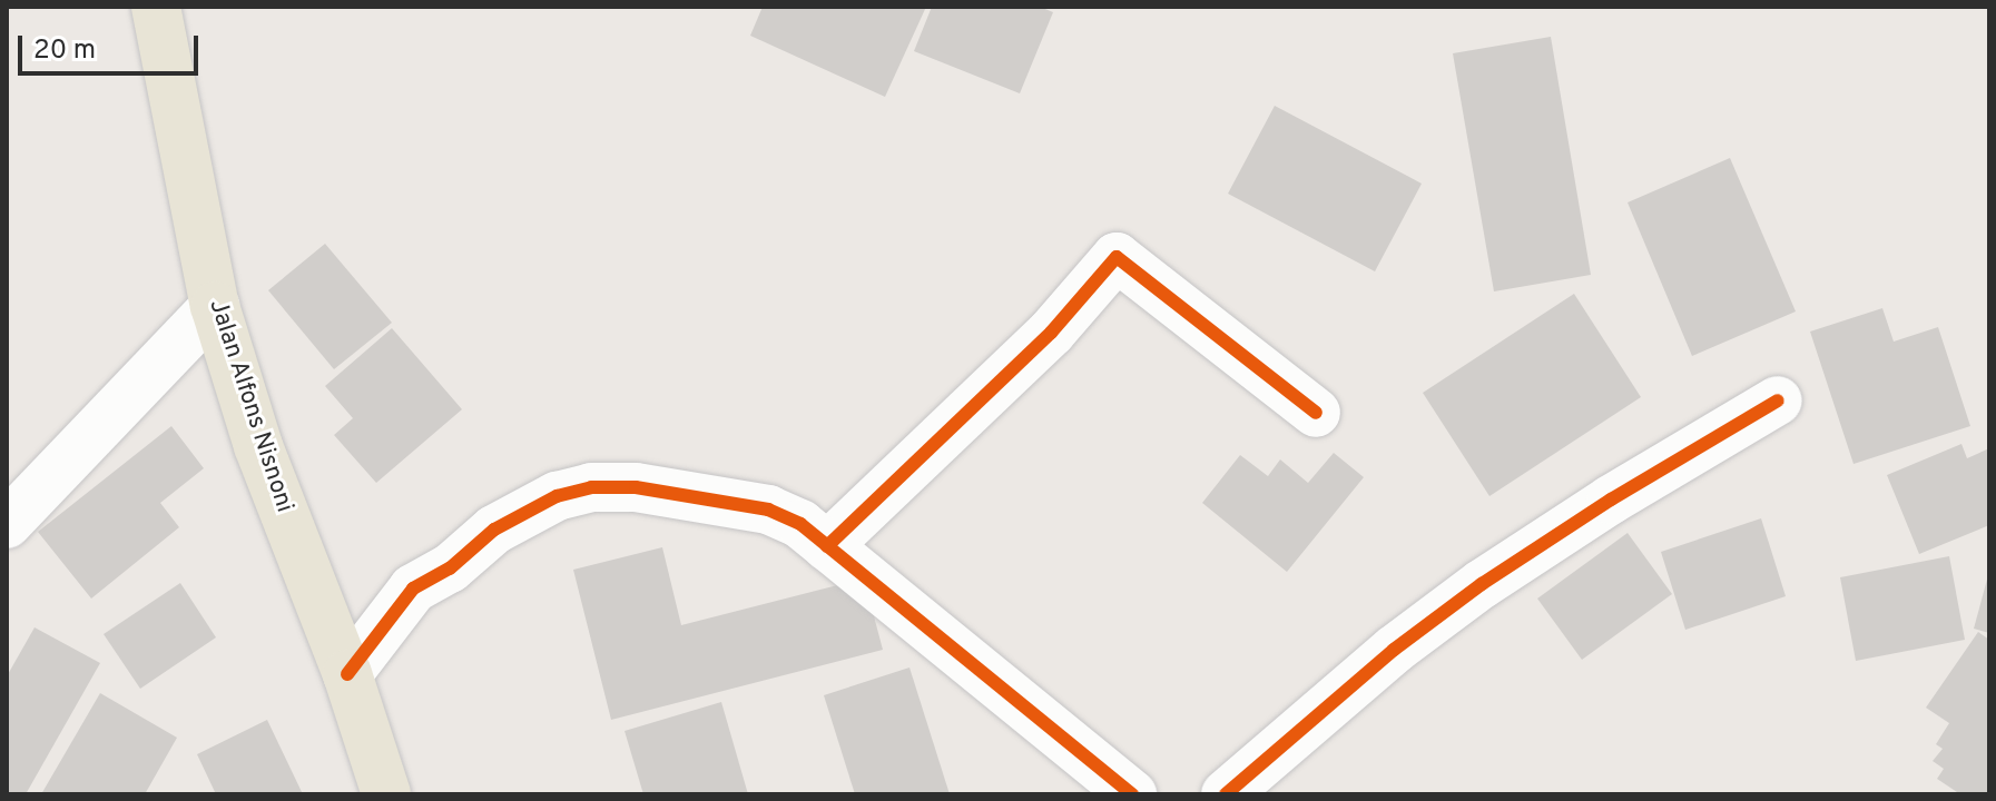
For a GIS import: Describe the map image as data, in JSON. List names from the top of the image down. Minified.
{"streets":{"main road":["Jalan Alfons Nisnoni"]},"scale_bar":"20 m"}
